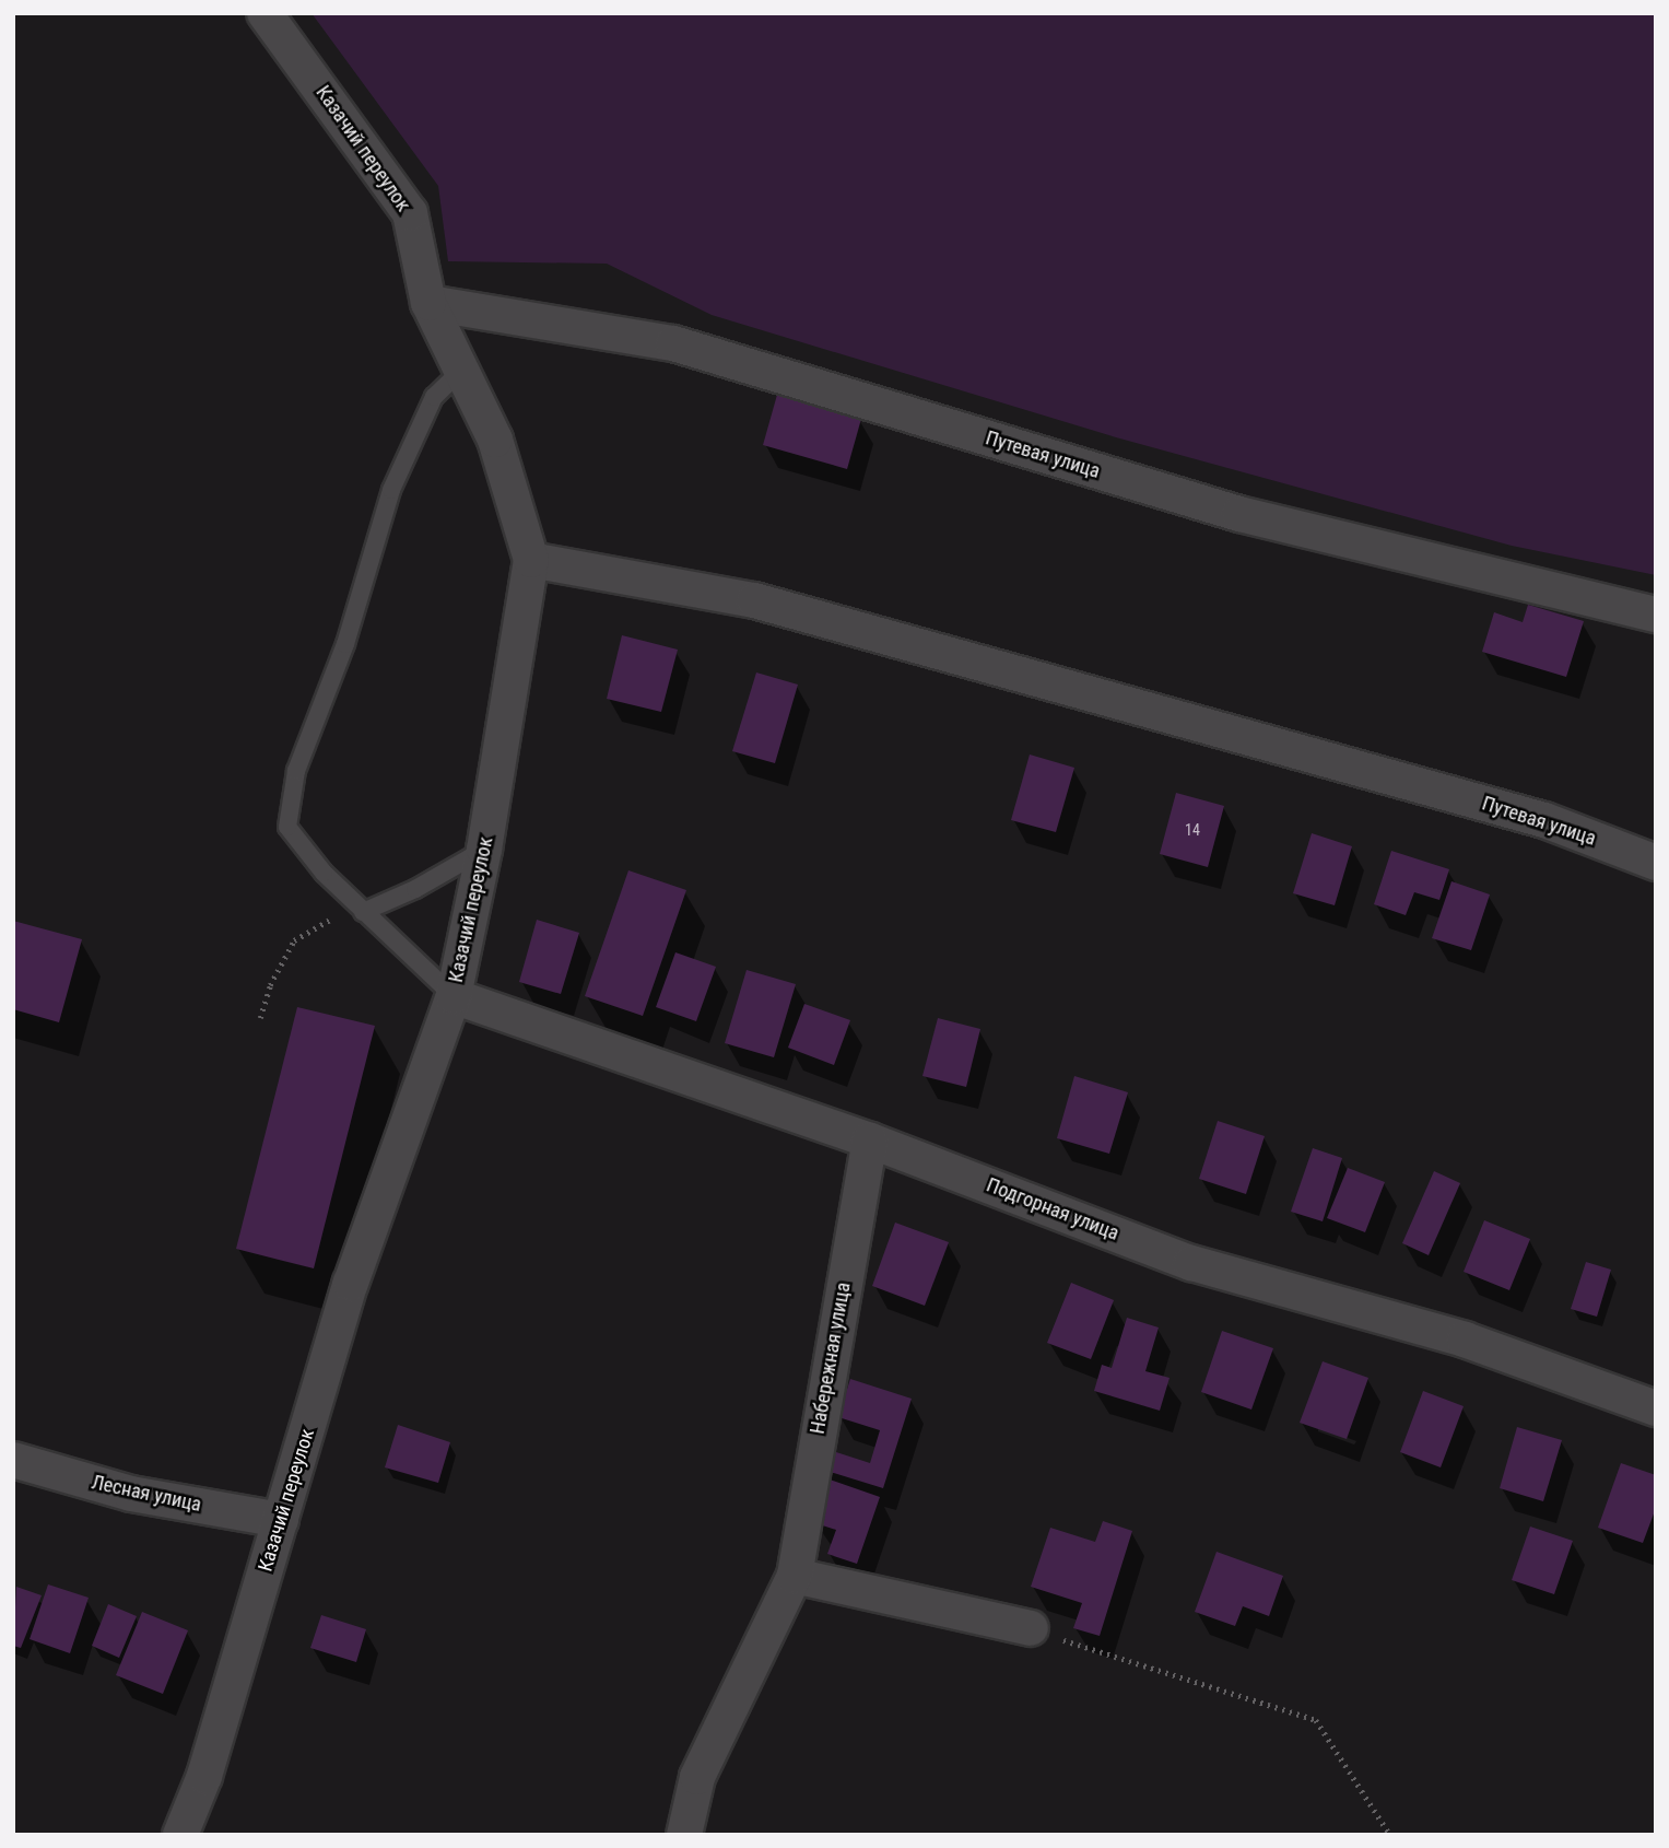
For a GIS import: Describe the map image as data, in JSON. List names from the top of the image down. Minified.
{"streets":{"street":["Казачий переулок","Путевая улица","Подгорная улица","Набережная улица","Лесная улица"]},"crossings":[["Казачий переулок","Путевая улица"],["Казачий переулок","Подгорная улица"],["Казачий переулок","Лесная улица"],["Подгорная улица","Набережная улица"]],"house_numbers":["14"]}
